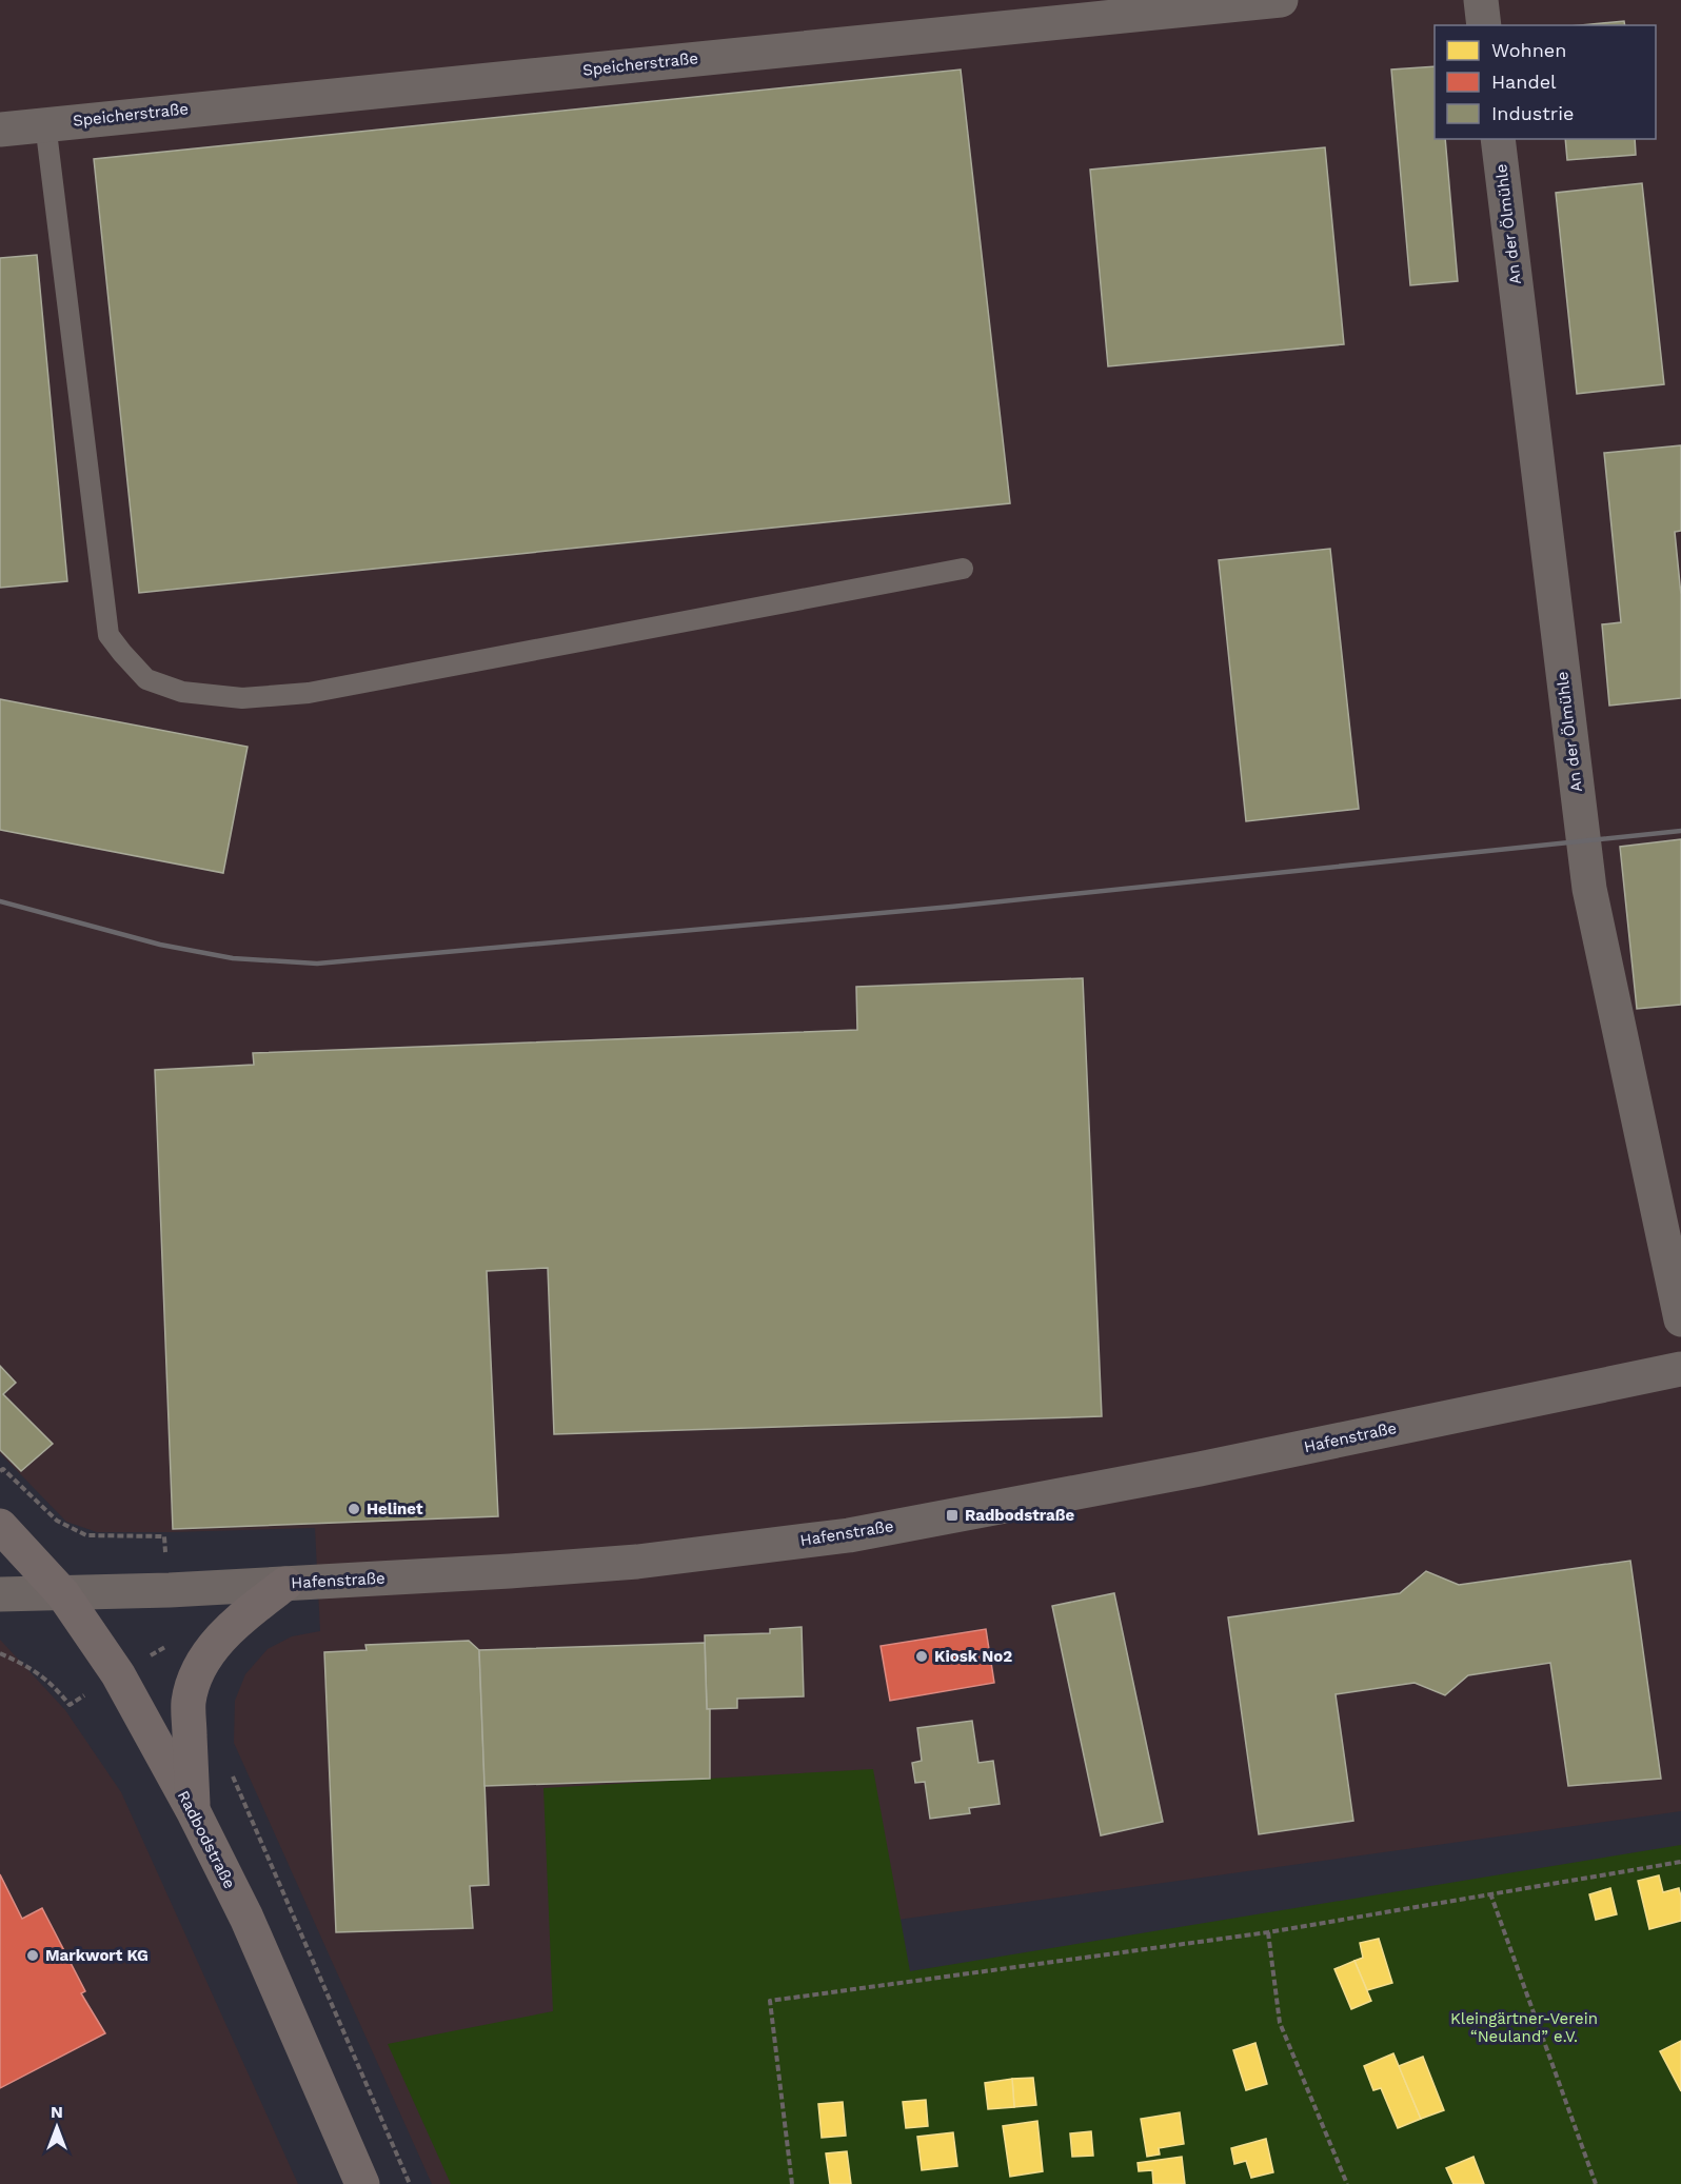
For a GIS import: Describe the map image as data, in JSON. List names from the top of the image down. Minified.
{"streets":{"main road":["Radbodstraße"],"street":["Speicherstraße","An der Ölmühle","Hafenstraße"]},"crossings":[["Hafenstraße","Radbodstraße"]],"parks":["Kleingärtner-Verein “Neuland” e.V."],"places":{"other":["Helinet","Kiosk No2","Markwort KG"],"transit":["Radbodstraße"]},"legend":["Wohnen","Handel","Industrie"],"north":"top"}
